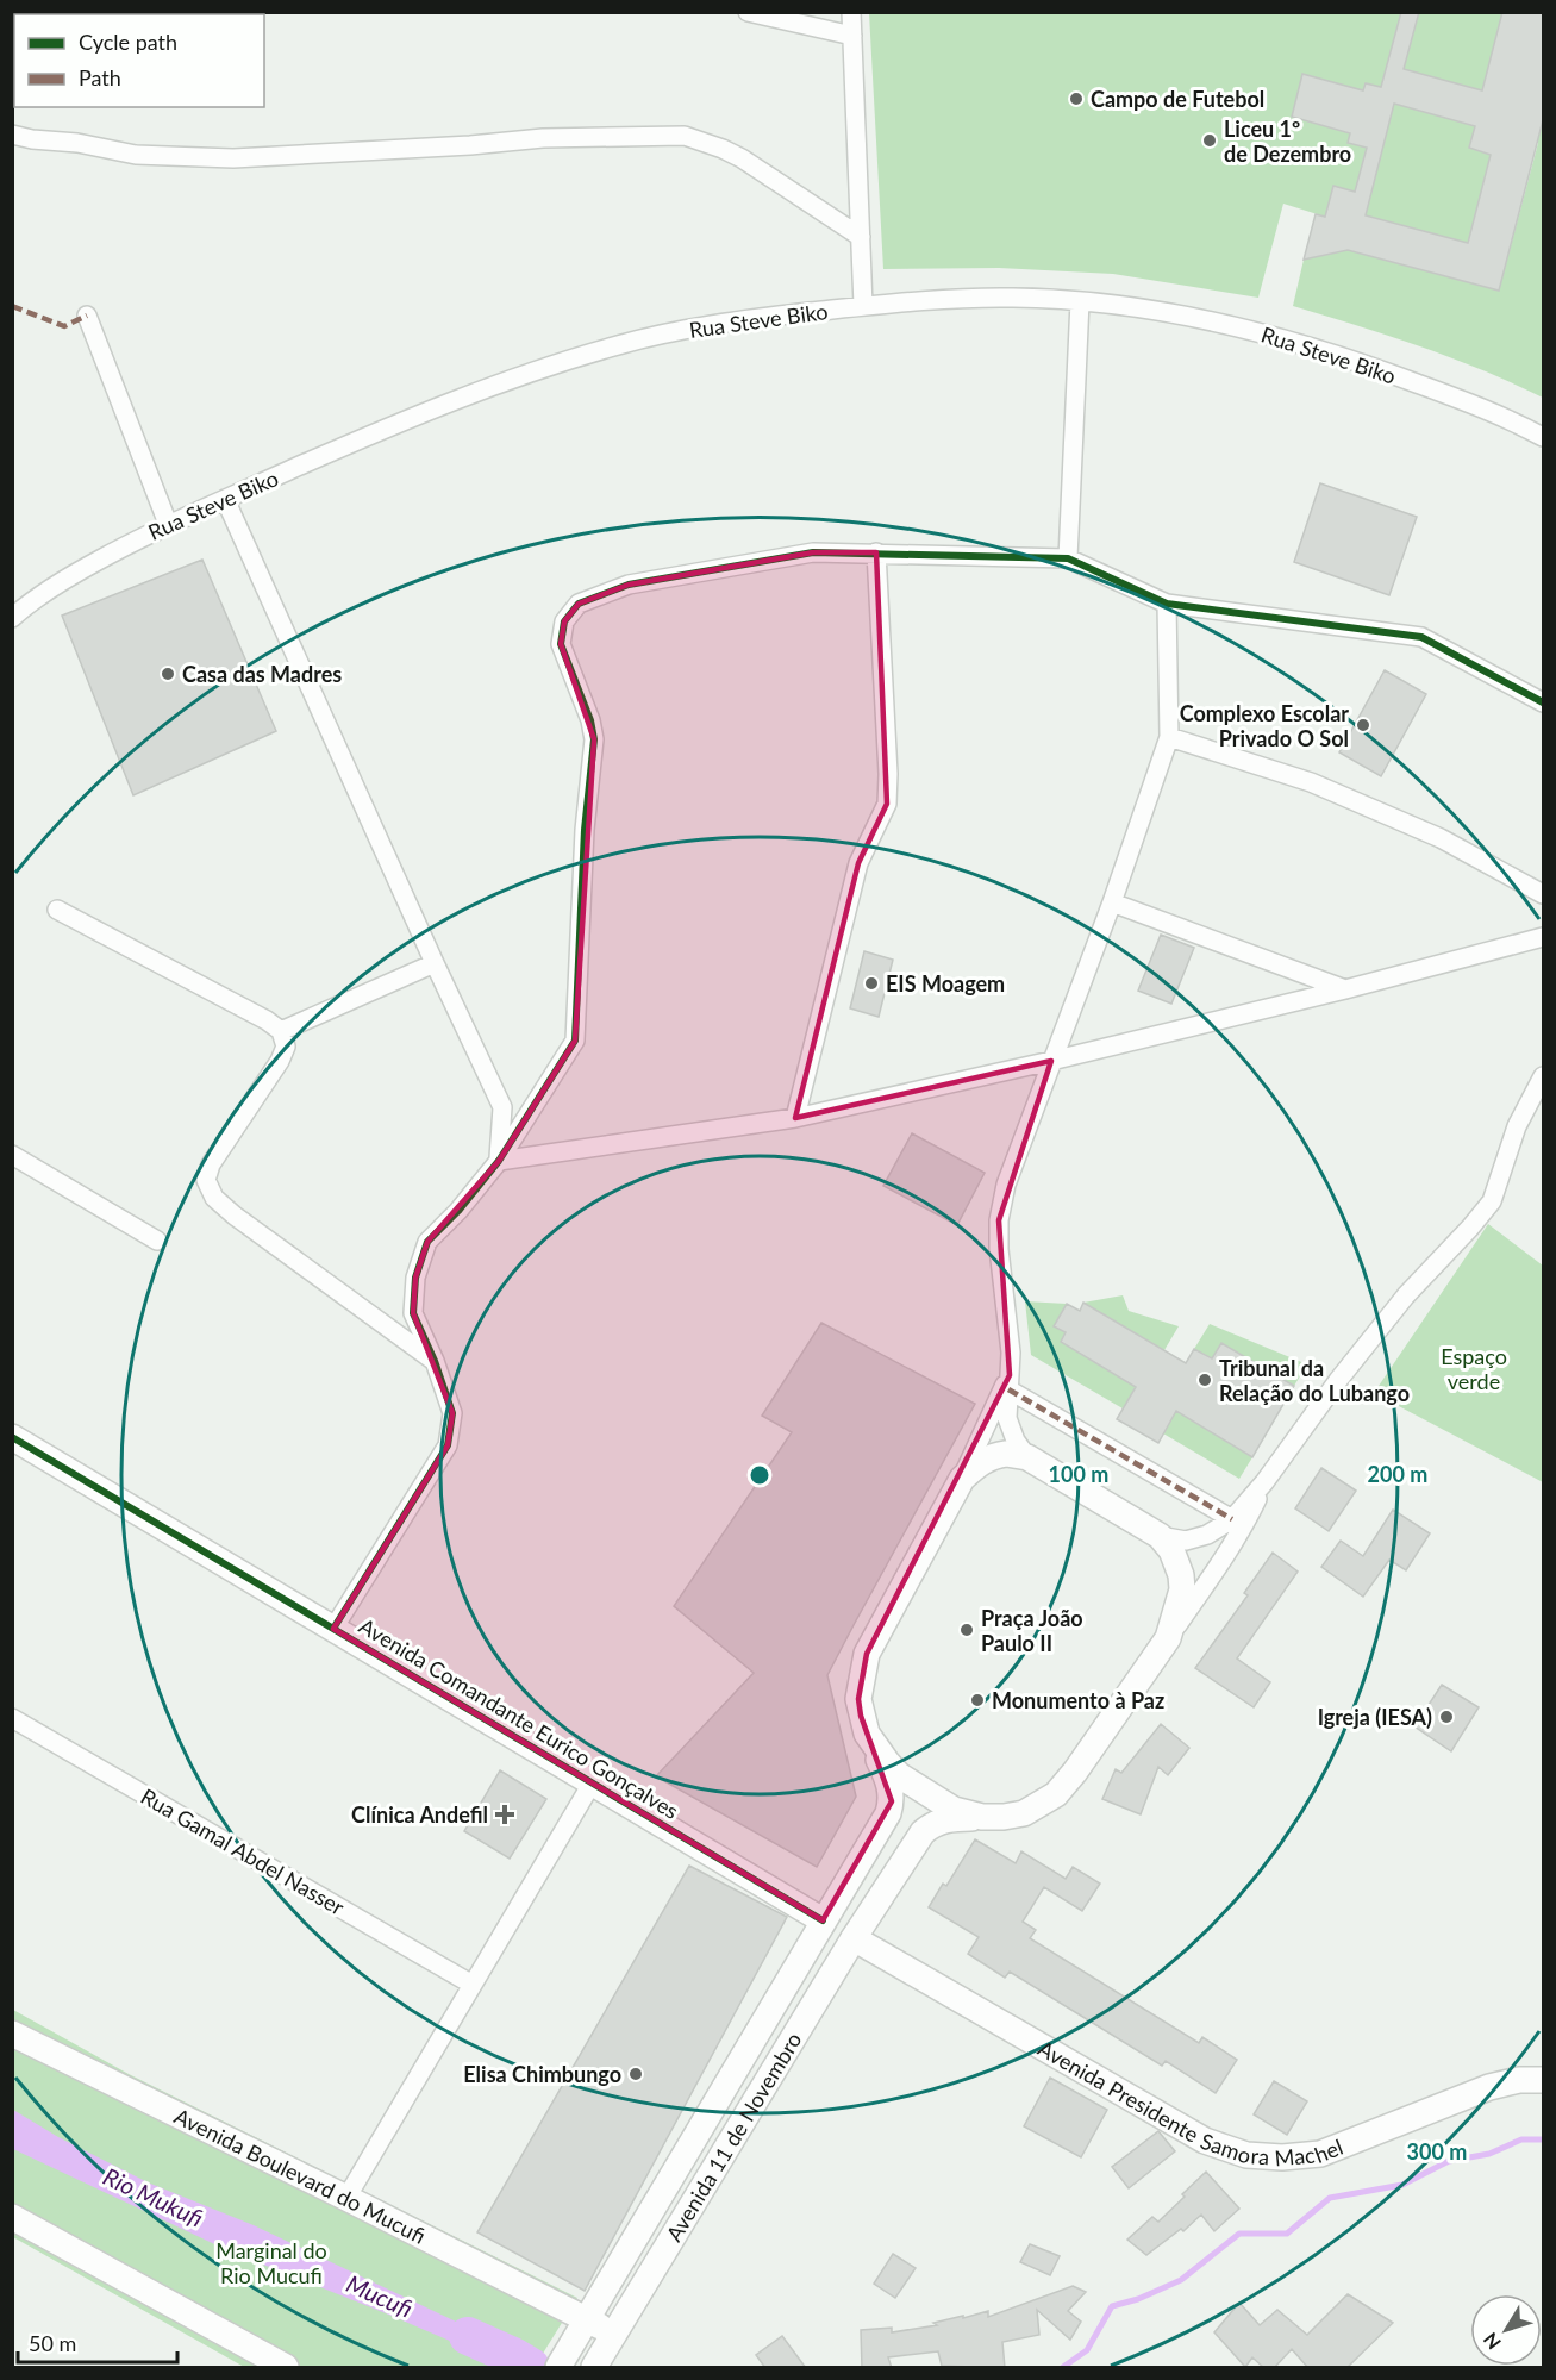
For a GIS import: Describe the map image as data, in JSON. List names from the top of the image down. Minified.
{"streets":{"street":["Rua Steve Biko","Avenida Comandante Eurico Gonçalves","Rua Gamal Abdel Nasser","Avenida Presidente Samora Machel","Avenida 11 de Novembro","Avenida Boulevard do Mucufi"]},"crossings":[["Avenida Comandante Eurico Gonçalves","Avenida 11 de Novembro"],["Avenida Presidente Samora Machel","Avenida 11 de Novembro"],["Avenida 11 de Novembro","Avenida Boulevard do Mucufi"]],"water":["Rio Mukufi","Mucufi"],"parks":["Espaço verde","Marginal do Rio Mucufi"],"places":{"other":["Campo de Futebol","Liceu 1º de Dezembro","Casa das Madres","Complexo Escolar Privado O Sol","EIS Moagem","Tribunal da Relação do Lubango","Praça João Paulo II","Monumento à Paz","Igreja (IESA)","Elisa Chimbungo"],"health":["Clínica Andefil"]},"legend":["Cycle path","Path"],"scale_bar":"50 m","north":"bottom left","rings":["100 m","200 m","300 m"]}
